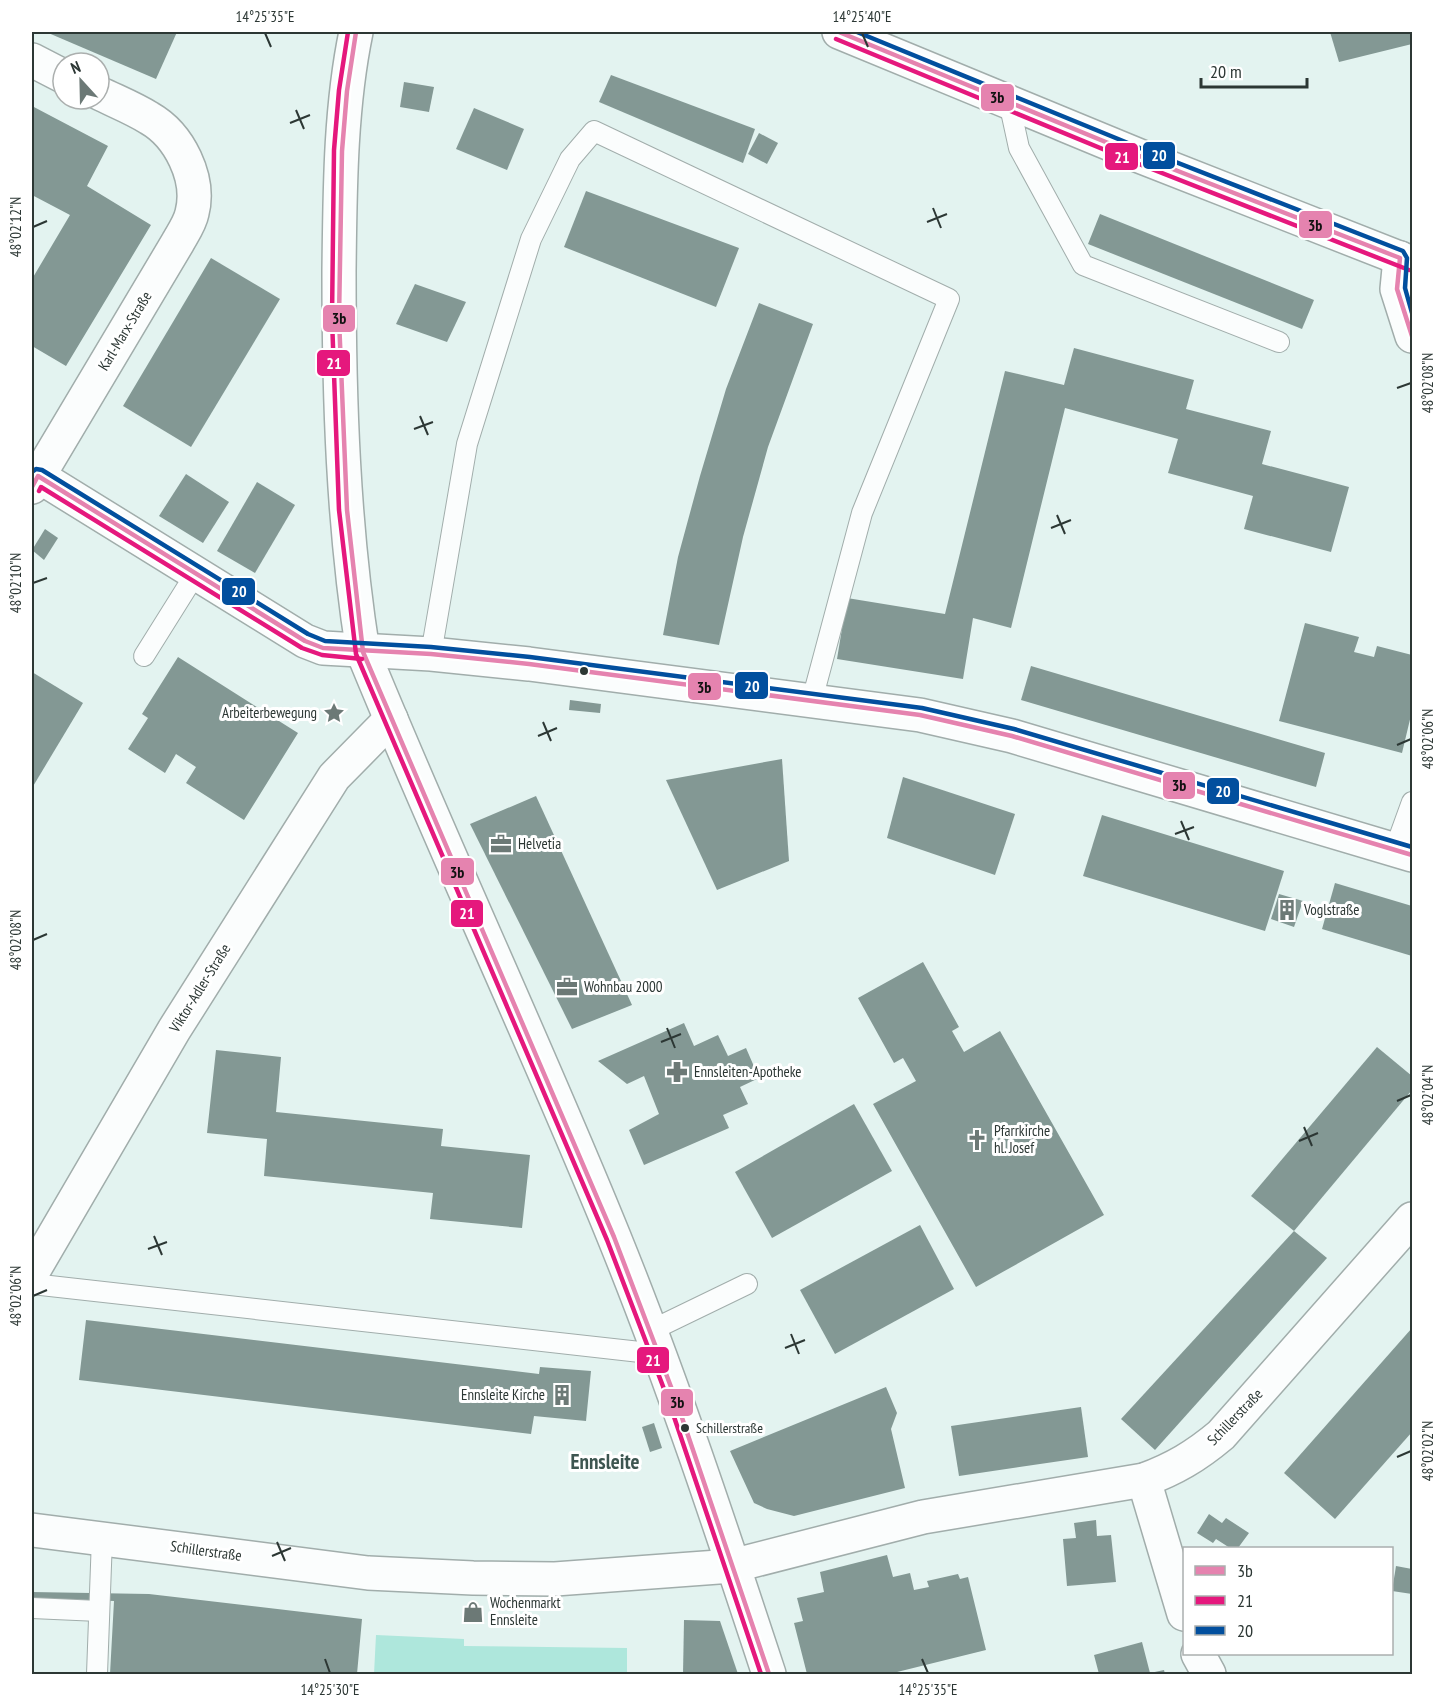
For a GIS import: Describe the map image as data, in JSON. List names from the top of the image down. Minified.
{"streets":{"street":["Karl-Marx-Straße","Viktor-Adler-Straße","Schillerstraße"]},"districts":["Ennsleite"],"places":{"place":["Arbeiterbewegung"],"office":["Helvetia","Wohnbau 2000"],"building":["Voglstraße","Ennsleite Kirche"],"pharmacy":["Ennsleiten-Apotheke"],"church":["Pfarrkirche hl. Josef"],"other":["Schillerstraße"],"shop":["Wochenmarkt Ennsleite"]},"lines":["transit line 3b","transit line 21","transit line 20"],"legend":["3b","21","20"],"scale_bar":"20 m","north":"top","coordinates":["14°25'35\"E","14°25'40\"E","48°02'12\"N","48°02'08\"N","48°02'10\"N","48°02'06\"N","48°02'04\"N","48°02'02\"N","14°25'30\"E"]}
